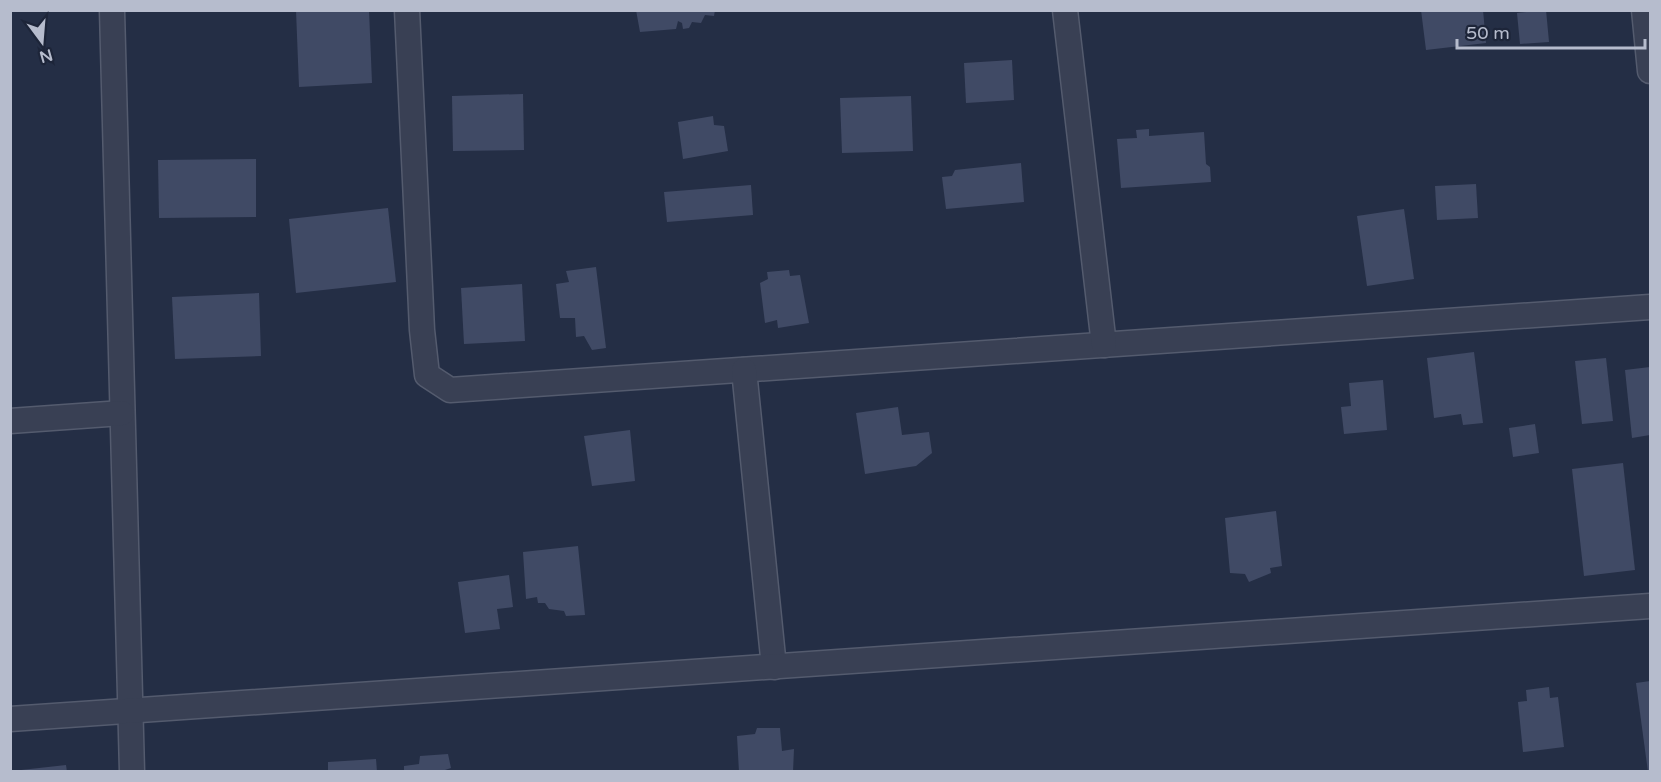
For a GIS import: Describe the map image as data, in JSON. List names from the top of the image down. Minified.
{"scale_bar":"50 m","north":"bottom"}
